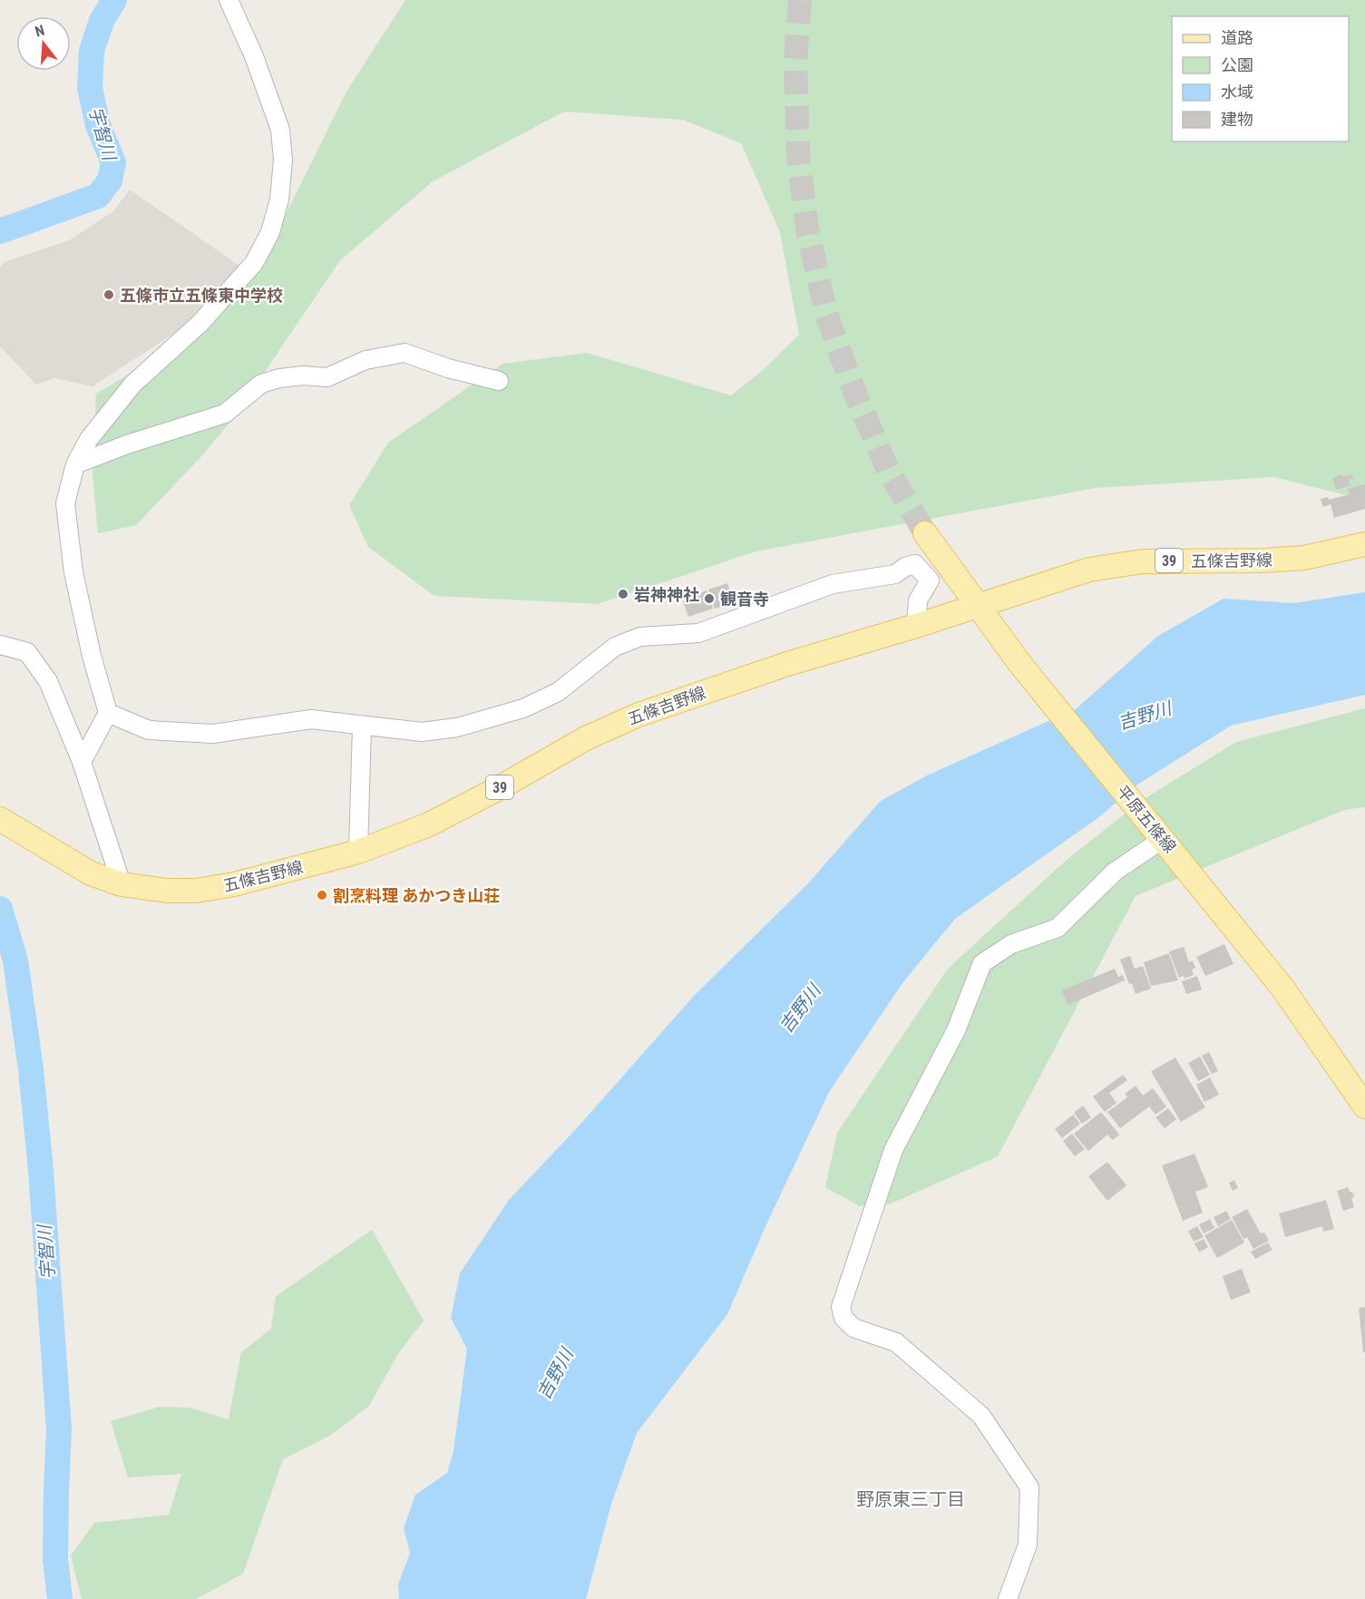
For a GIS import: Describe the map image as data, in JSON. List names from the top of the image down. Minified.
{"streets":{"main road":["39","五條吉野線","平原五條線"]},"crossings":[["五條吉野線","平原五條線"]],"districts":["野原東三丁目"],"water":["宇智川","吉野川"],"places":["五條市立五條東中学校","岩神神社","観音寺","割烹料理 あかつき山荘"],"legend":["道路","公園","水域","建物"],"north":"top"}
